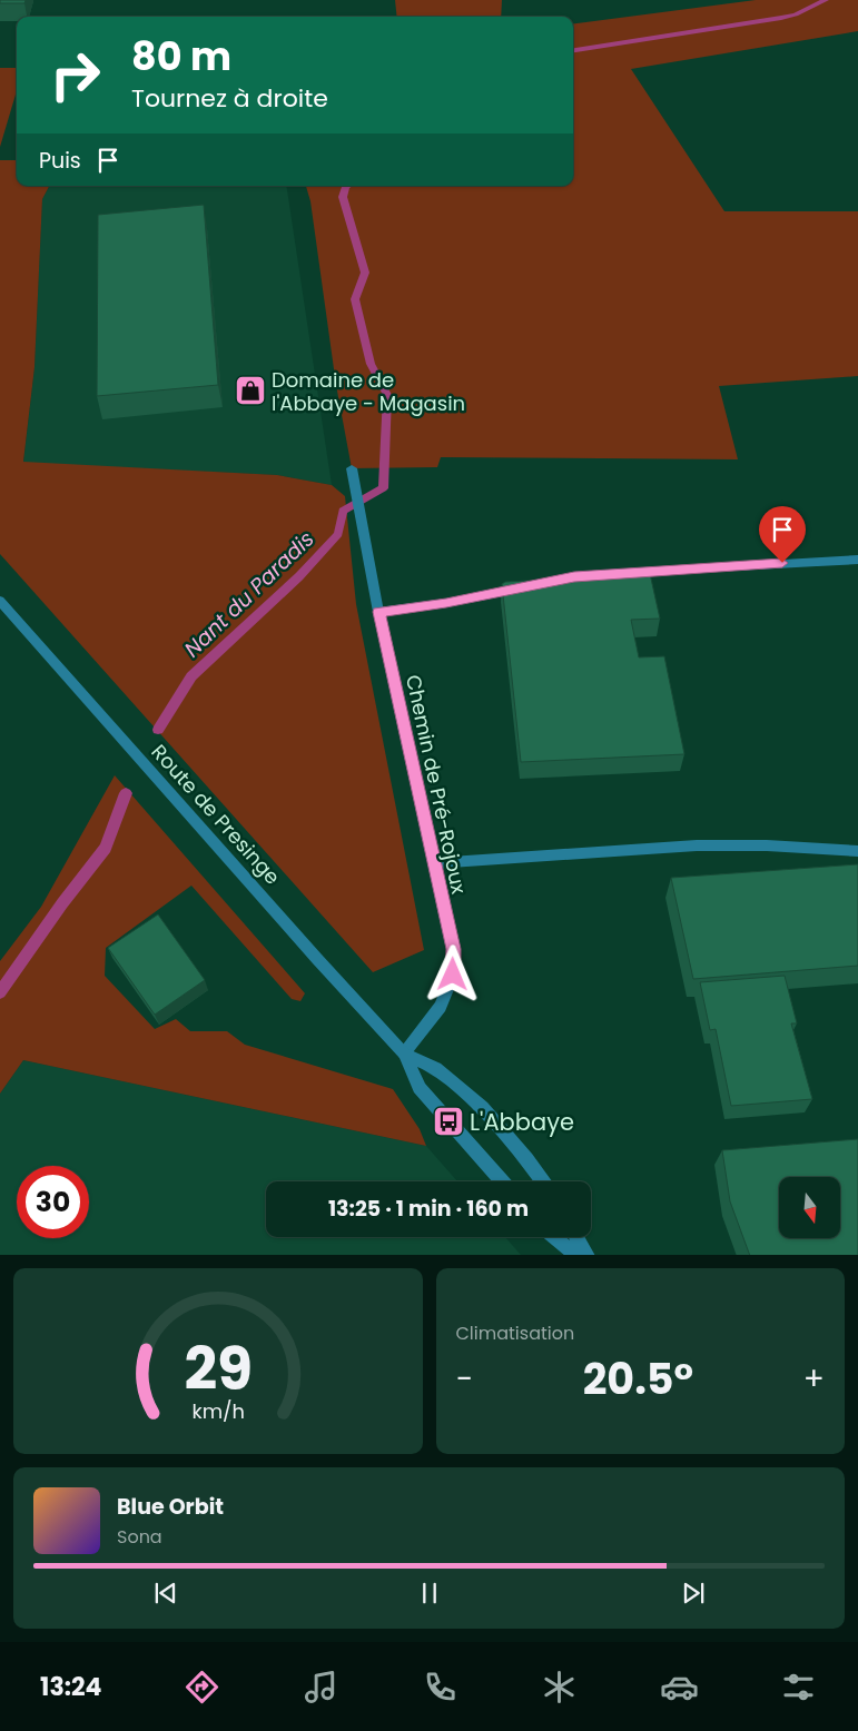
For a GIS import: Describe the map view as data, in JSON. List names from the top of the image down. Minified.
{"streets":{"street":["Chemin de Pré-Rojoux","Route de Presinge"]},"crossings":[["Chemin de Pré-Rojoux","Route de Presinge"]],"water":["Nant du Paradis"],"places":{"shop":["Domaine de l'Abbaye - Magasin"],"bus stop":["L'Abbaye"]},"north":"bottom","page":{"turn":["80 m","Tournez à droite"],"then":"Puis","limit":"30","trip":"13:25 · 1 min · 160 m","tile":"Climatisation","heat":["−","20.5°","+"],"song":["Blue Orbit","Sona"],"tabs":"13:24","gauge":["29","km/h"]}}
